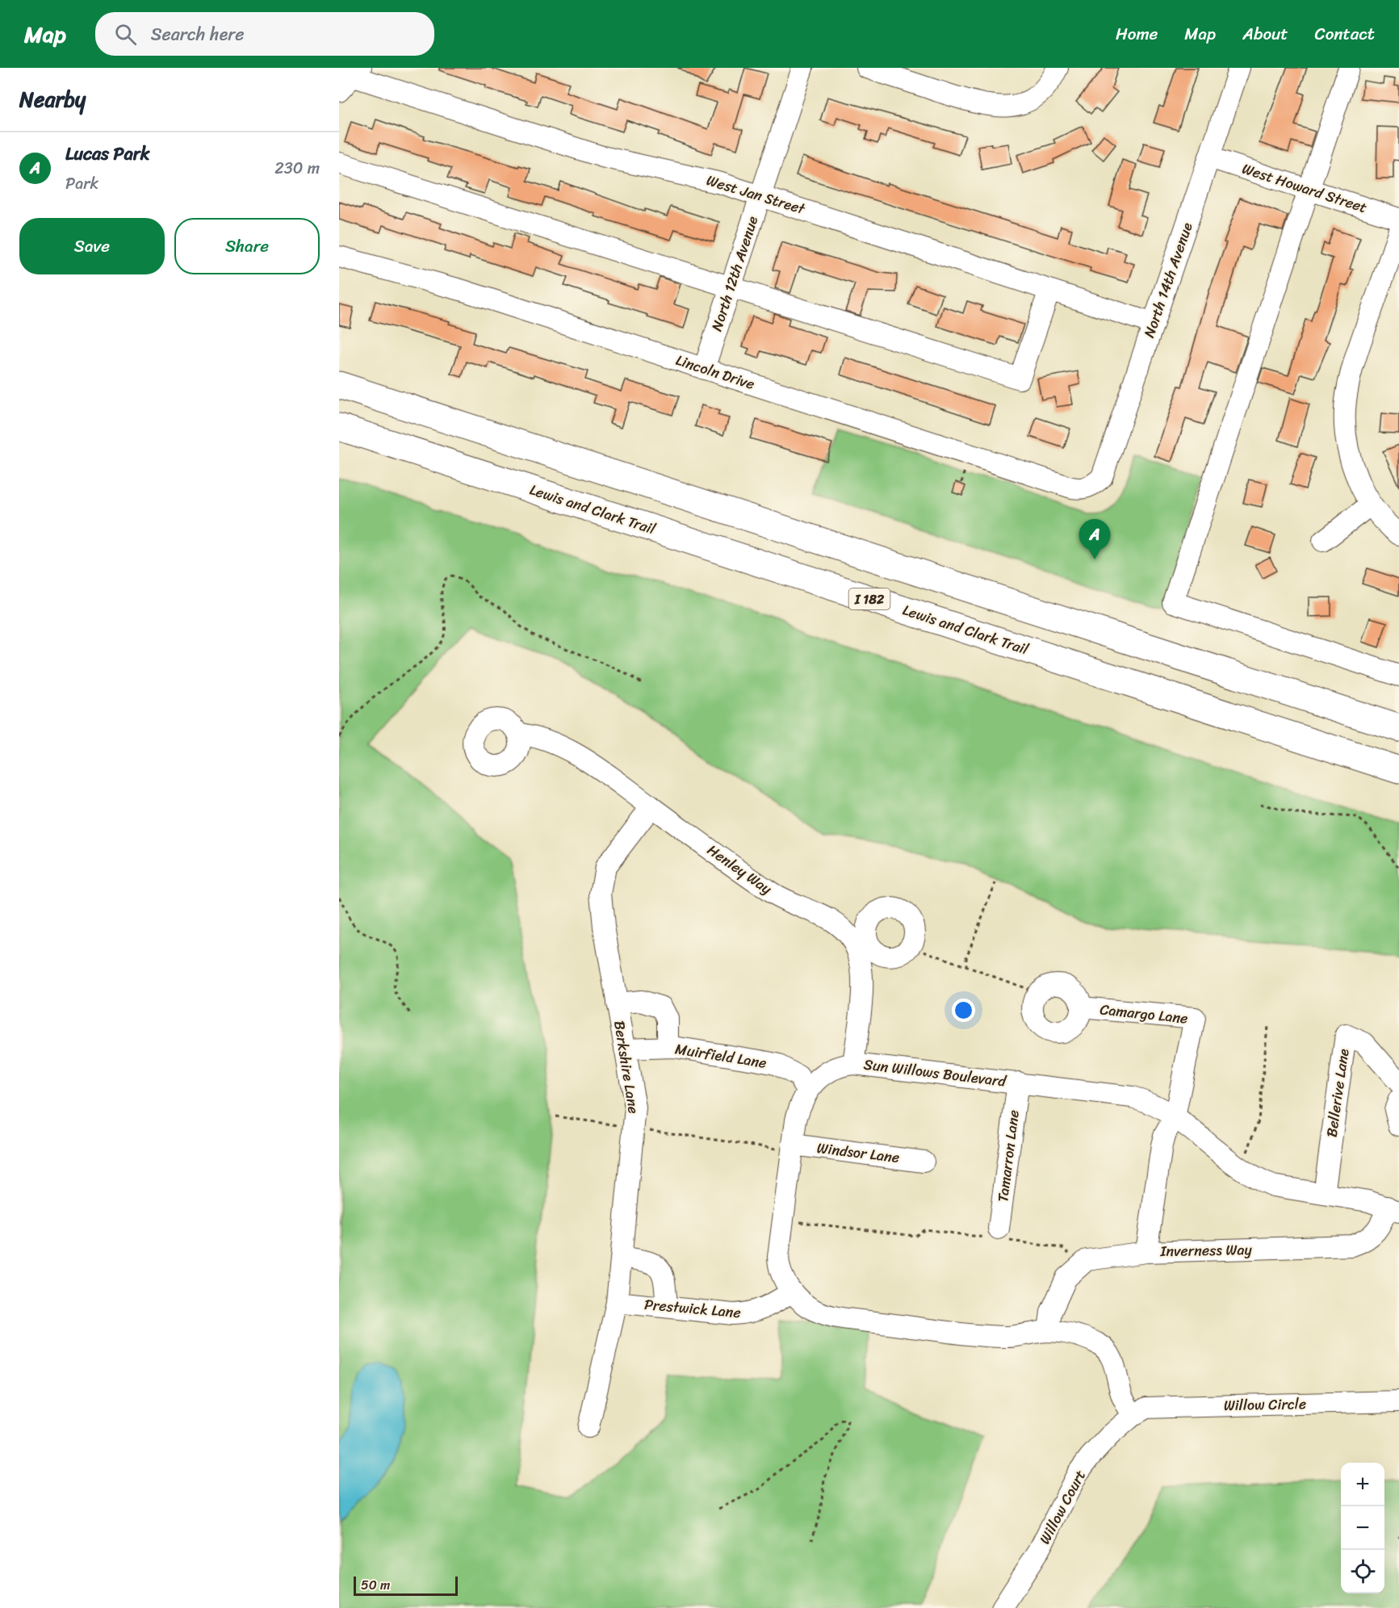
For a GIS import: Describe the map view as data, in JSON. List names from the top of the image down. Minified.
{"streets":{"highway":["Lewis and Clark Trail","I 182"],"street":["West Howard Street","West Jan Street","North 12th Avenue","North 14th Avenue","Lincoln Drive","Henley Way","Camargo Lane","Muirfield Lane","Berkshire Lane","Sun Willows Boulevard","Bellerive Lane","Windsor Lane","Tamarron Lane","Inverness Way","Prestwick Lane","Willow Circle","Willow Court"]},"crossings":[["West Howard Street","North 14th Avenue"],["West Jan Street","North 12th Avenue"],["West Jan Street","North 14th Avenue"],["North 12th Avenue","Lincoln Drive"],["North 14th Avenue","Lincoln Drive"],["Henley Way","Berkshire Lane"],["Henley Way","Sun Willows Boulevard"],["Camargo Lane","Sun Willows Boulevard"],["Muirfield Lane","Berkshire Lane"],["Muirfield Lane","Sun Willows Boulevard"],["Berkshire Lane","Prestwick Lane"],["Sun Willows Boulevard","Bellerive Lane"],["Sun Willows Boulevard","Windsor Lane"],["Sun Willows Boulevard","Tamarron Lane"],["Sun Willows Boulevard","Inverness Way"],["Sun Willows Boulevard","Prestwick Lane"],["Willow Circle","Willow Court"]],"scale_bar":"50 m","page":{"header":"Map","search":"Search here","nav":["Home","Map","About","Contact"],"heading":"Nearby","list":[{"mark":"A","name":"Lucas Park","note":"Park","value":"230 m"}],"buttons":["Save","Share"],"pins":"A","map_buttons":["+","−"],"scale":"50 m"}}
